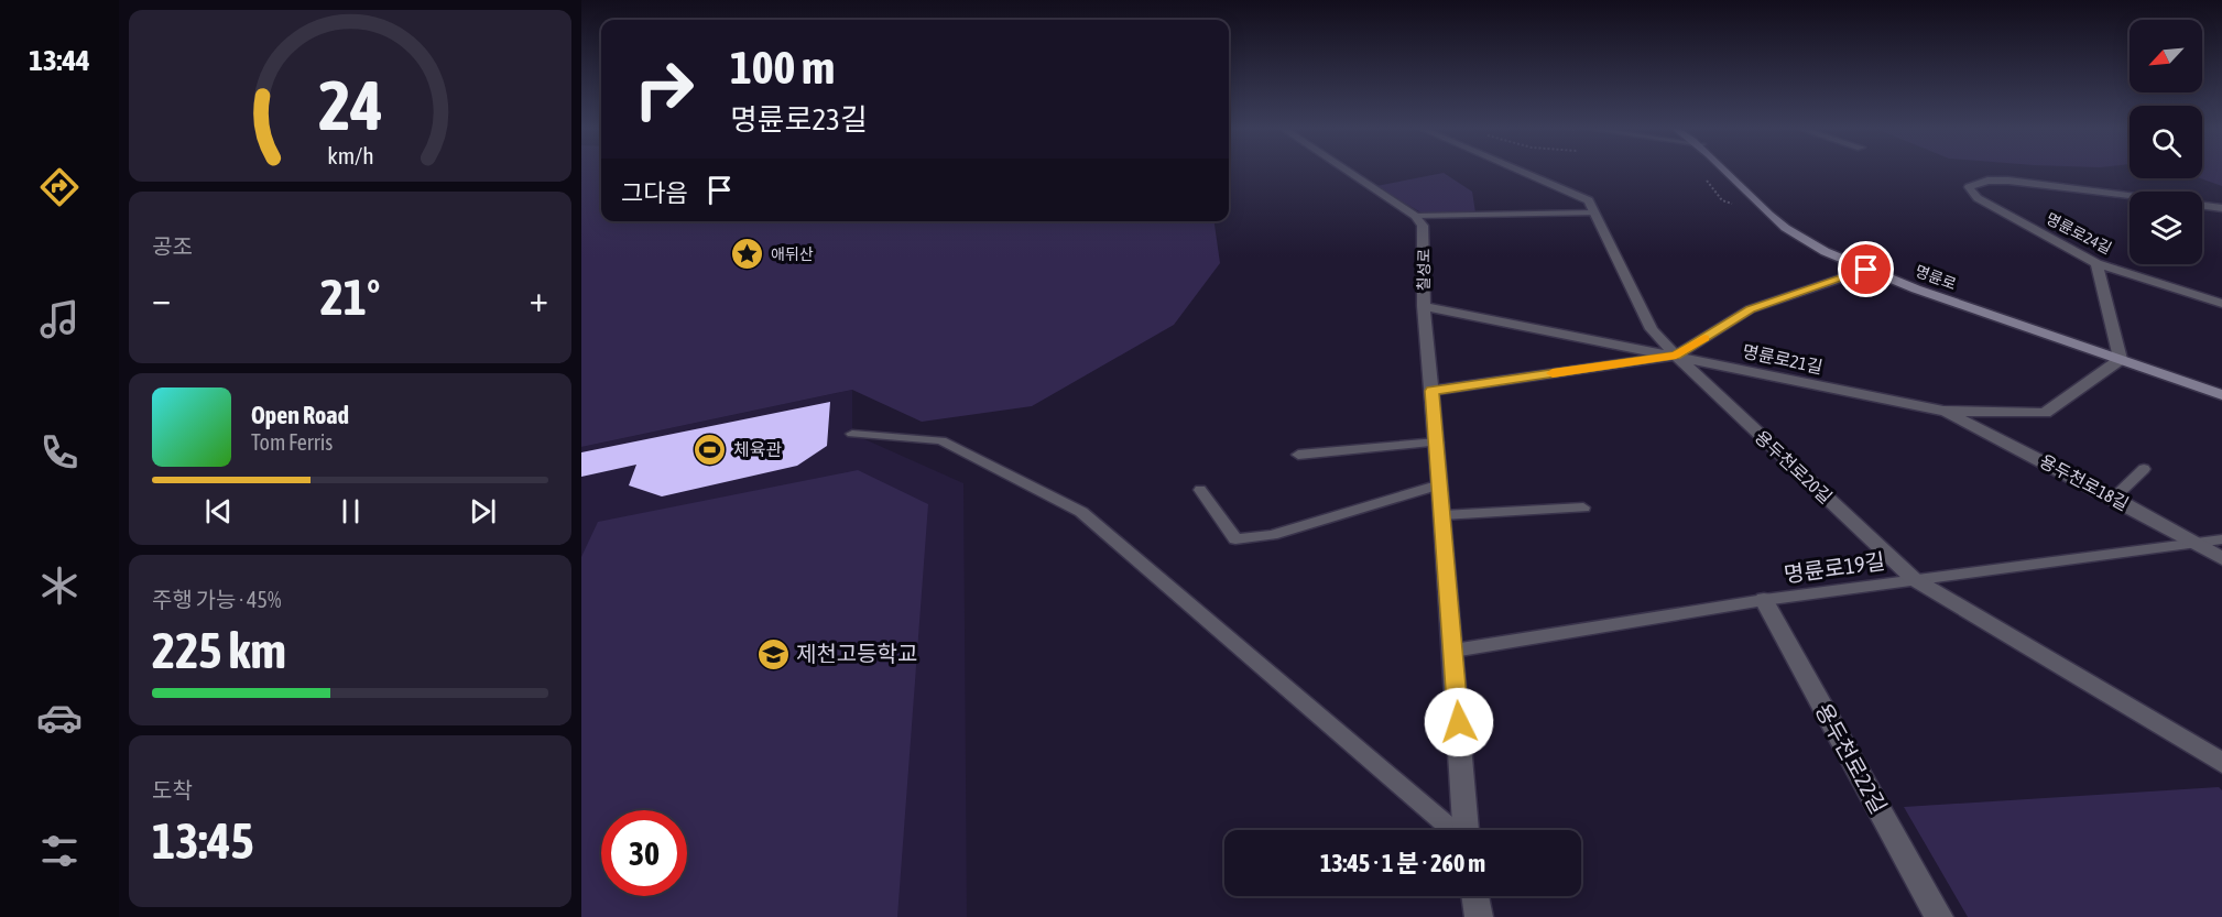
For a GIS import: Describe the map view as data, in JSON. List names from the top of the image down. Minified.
{"streets":{"street":["명륜로24길","칠성로","명륜로","명륜로21길","용두천로20길","용두천로18길","용두천로22길"],"lane":["명륜로19길"]},"crossings":[["칠성로","명륜로21길"],["칠성로","명륜로19길"],["명륜로","명륜로21길"],["명륜로21길","용두천로20길"],["명륜로21길","용두천로18길"],["용두천로20길","명륜로19길"],["용두천로18길","명륜로19길"],["명륜로19길","용두천로22길"]],"places":{"place":["애뒤산"],"sports":["체육관"],"school or university":["제천고등학교"]},"north":"bottom left","page":{"tabs":"13:44","turn":["100 m","명륜로23길"],"then":"그다음","tile":["공조",["주행 가능 · 45%","225 km"],["도착","13:45"]],"heat":["−","21°","+"],"song":["Open Road","Tom Ferris"],"limit":"30","trip":"13:45 · 1 분 · 260 m","gauge":["24","km/h"]}}
